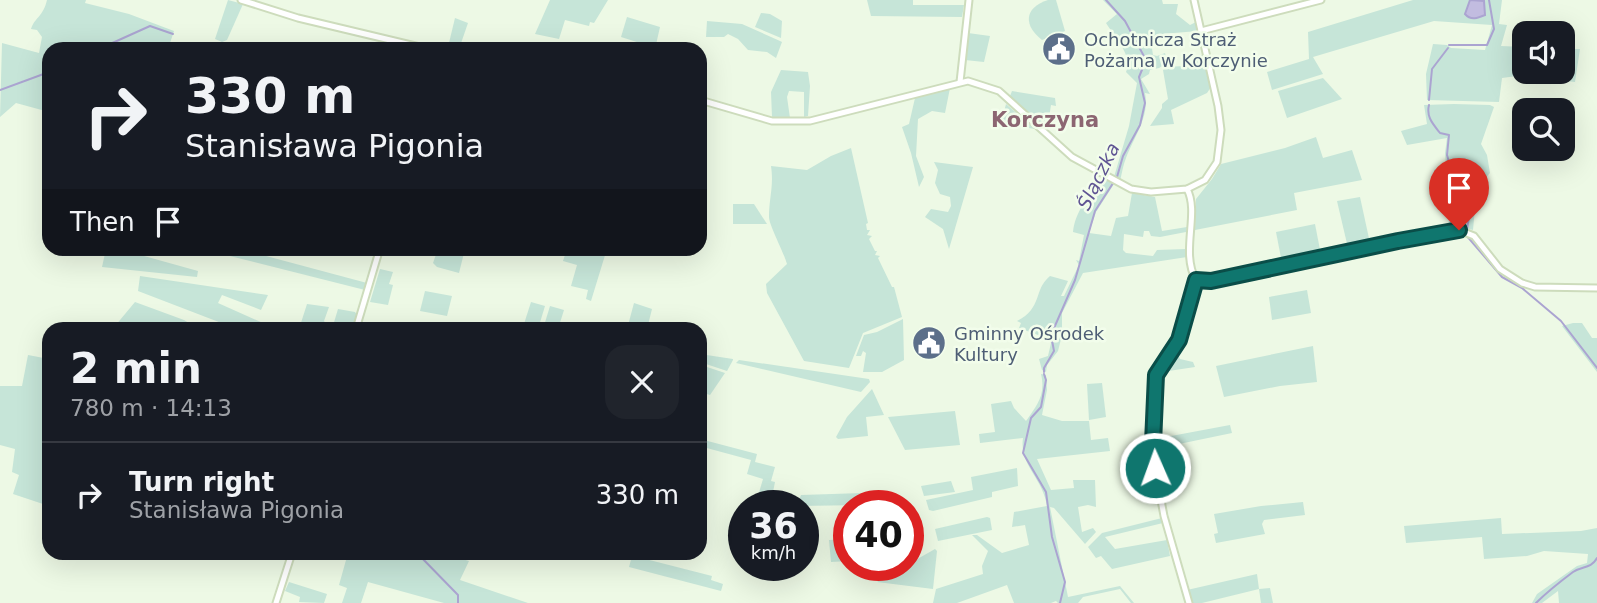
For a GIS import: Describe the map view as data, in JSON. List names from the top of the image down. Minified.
{"districts":["Korczyna"],"water":["Ślączka"],"places":{"public building":["Ochotnicza Straż Pożarna w Korczynie","Gminny Ośrodek Kultury"]},"page":{"turn":["330 m","Stanisława Pigonia"],"then":"Then","heading":["2 min","780 m · 14:13"],"list":[{"name":"Turn right","note":"Stanisława Pigonia","value":"330 m"}],"speed":"36 km/h","limit":"40"}}
